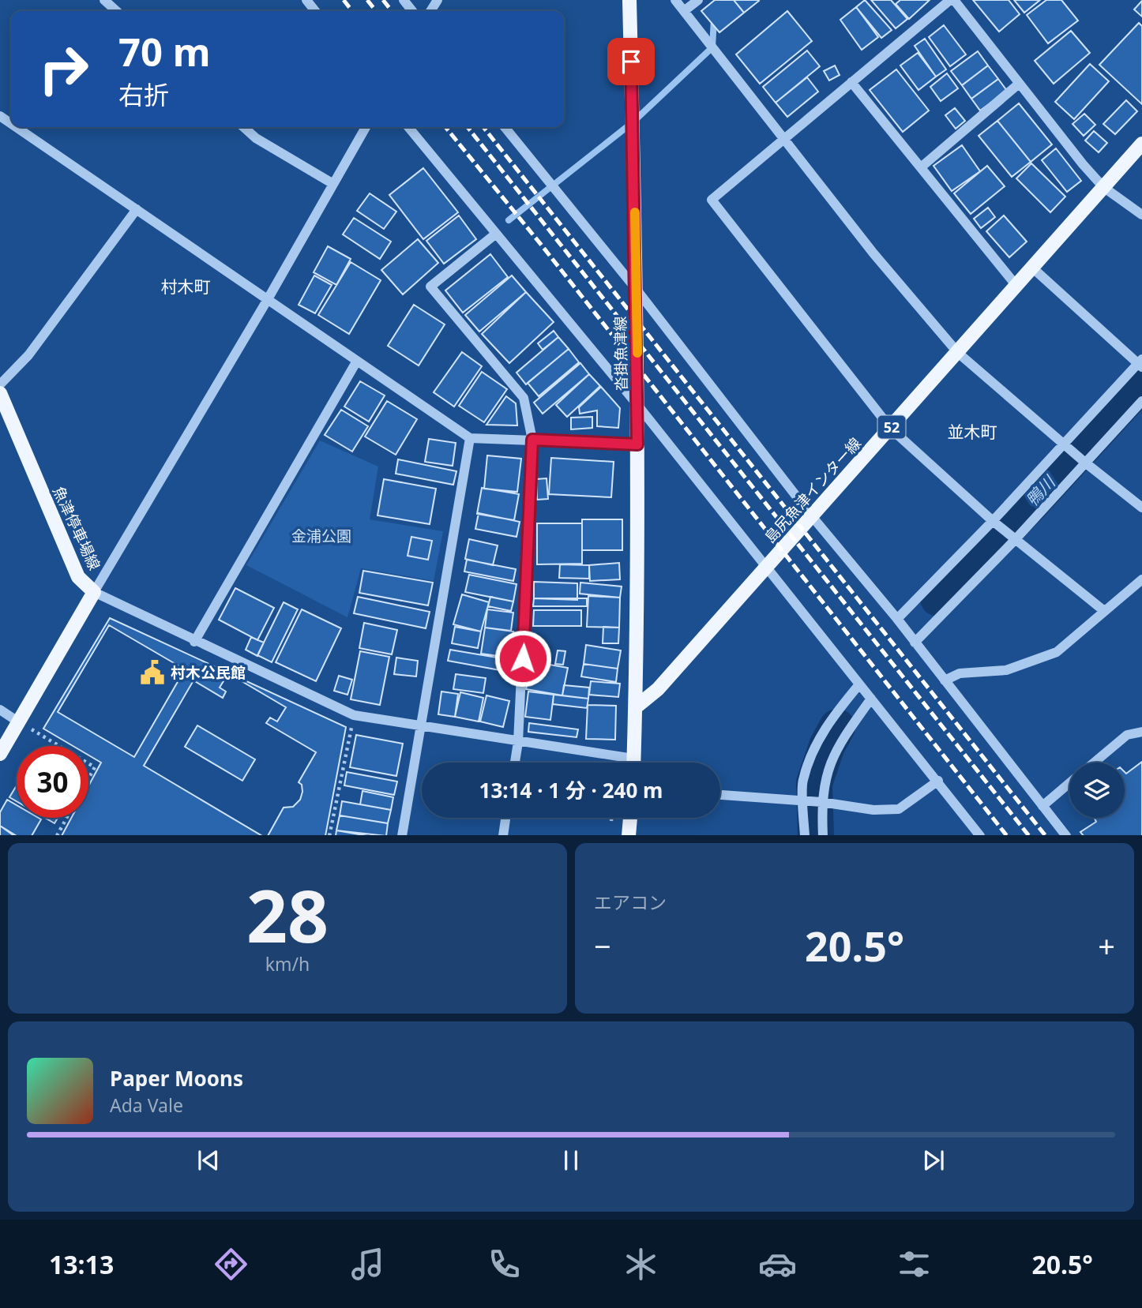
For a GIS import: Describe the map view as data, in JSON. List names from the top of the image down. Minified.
{"streets":{"main road":["沓掛魚津線","52","島尻魚津インター線","魚津停車場線"]},"crossings":[["沓掛魚津線","島尻魚津インター線"]],"districts":["村木町","並木町"],"water":["鴨川"],"parks":["金浦公園"],"places":{"public building":["村木公民館"]},"page":{"turn":["70 m","右折"],"limit":"30","trip":"13:14 · 1 分 · 240 m","tile":[["28","km/h"],"エアコン"],"heat":["−","20.5°","+"],"song":["Paper Moons","Ada Vale"],"tabs":["13:13","20.5°"]}}
